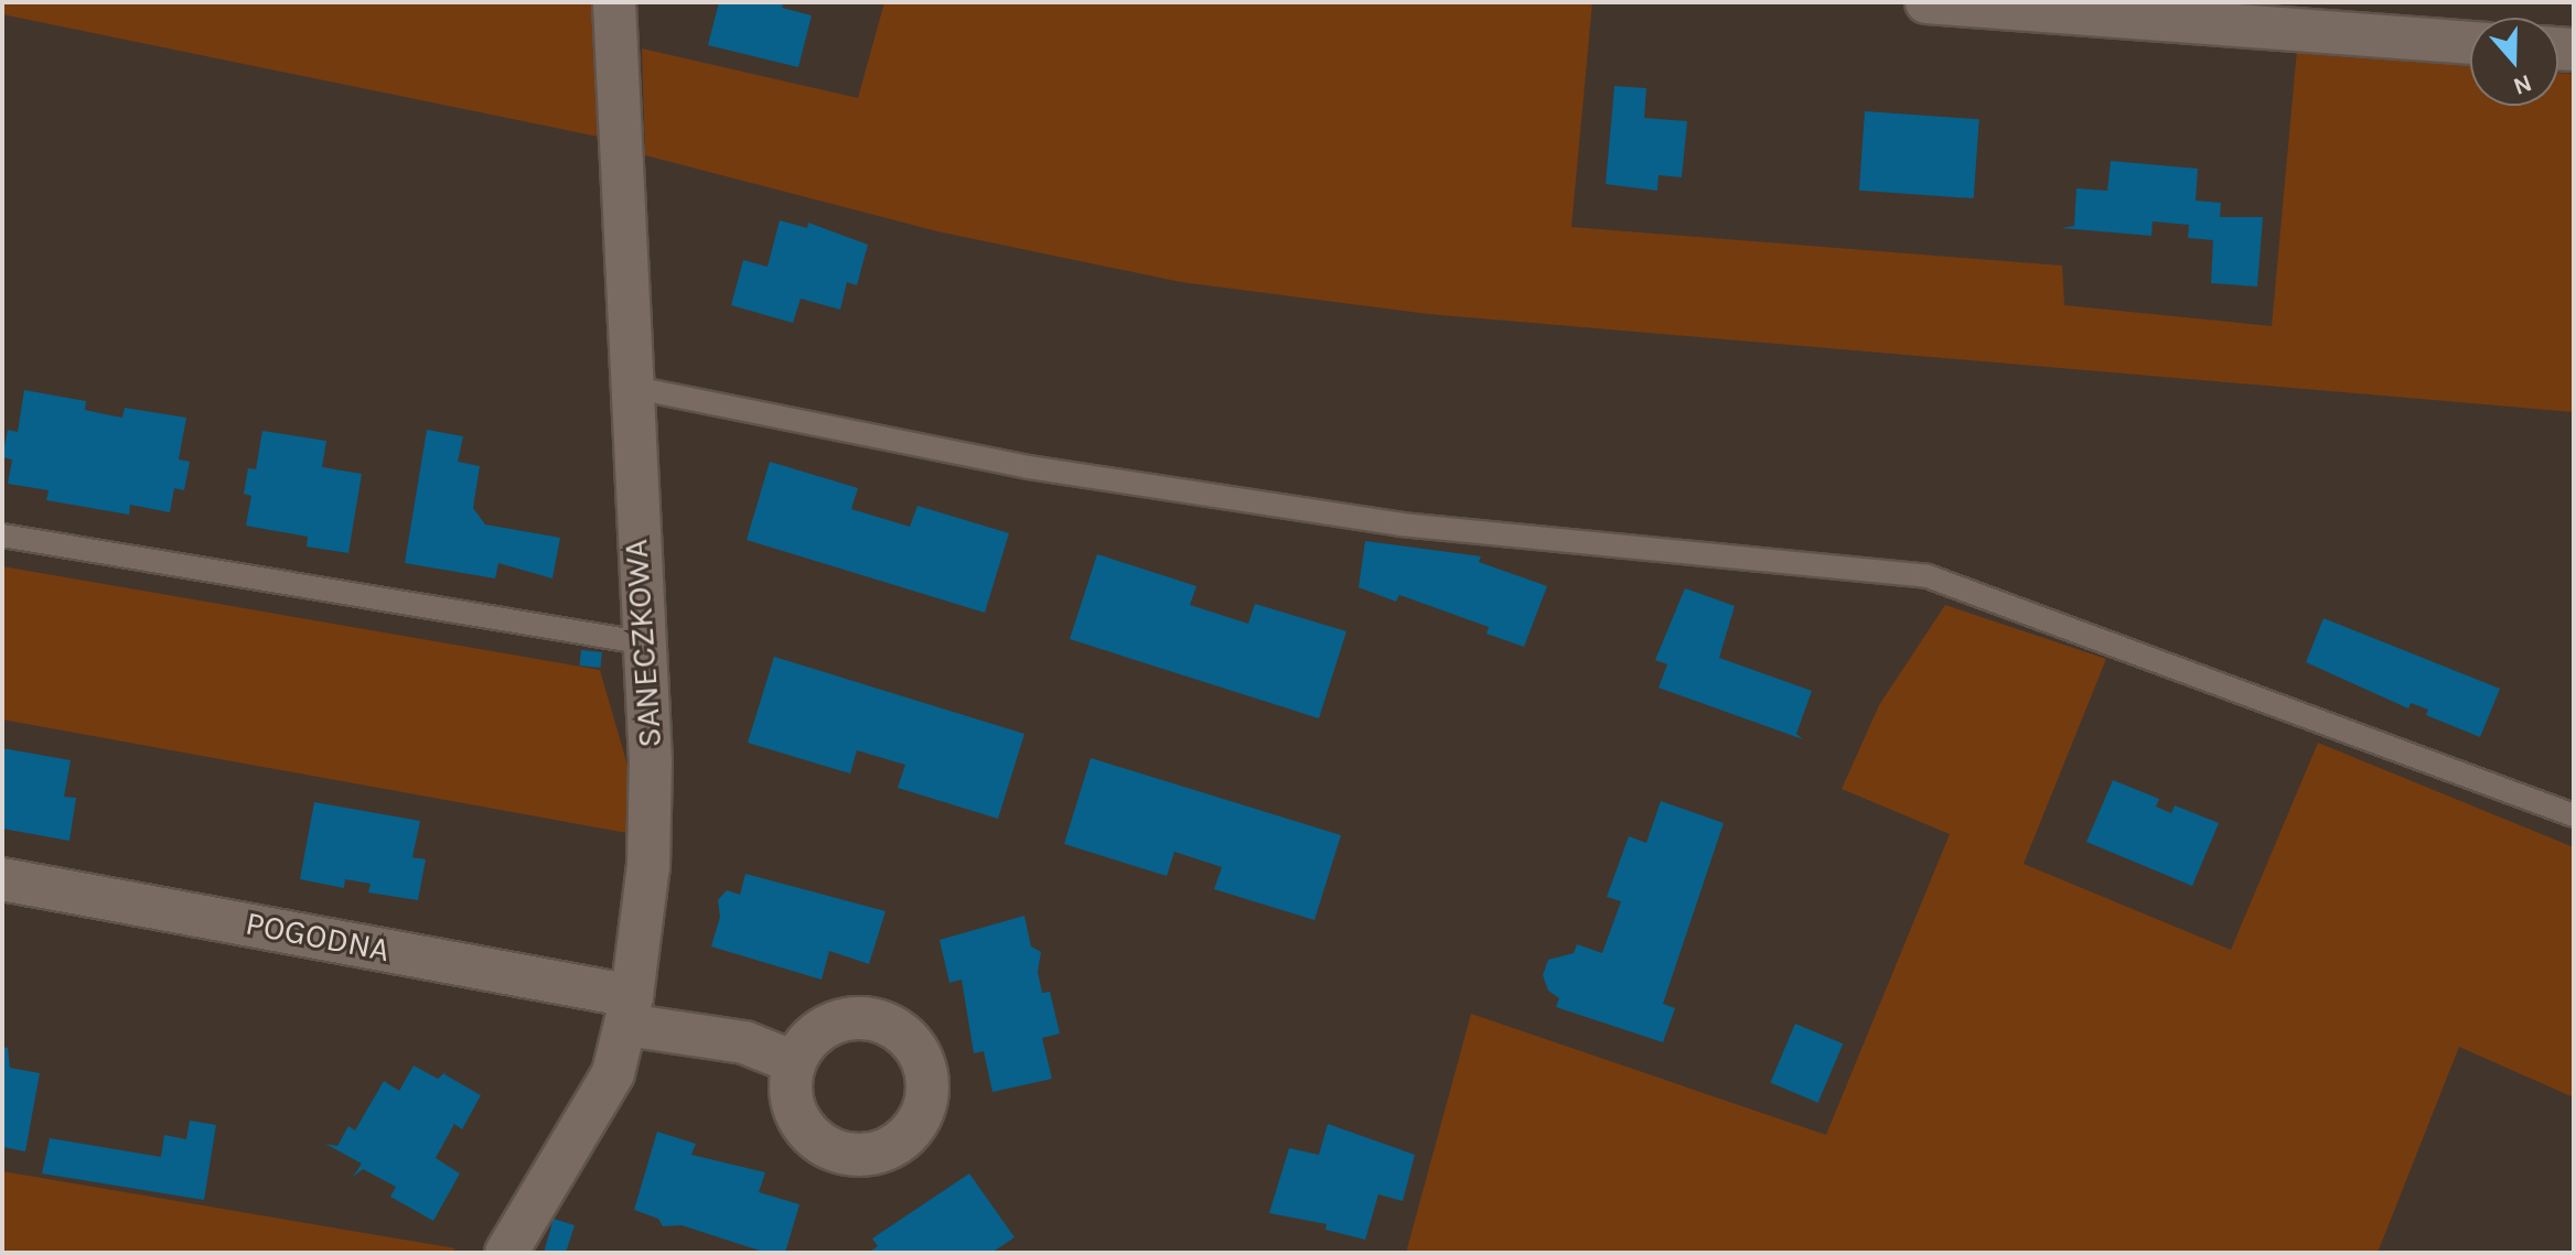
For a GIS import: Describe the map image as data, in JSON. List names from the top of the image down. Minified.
{"streets":{"street":["SANECZKOWA","POGODNA"]},"crossings":[["SANECZKOWA","POGODNA"]],"north":"bottom"}
